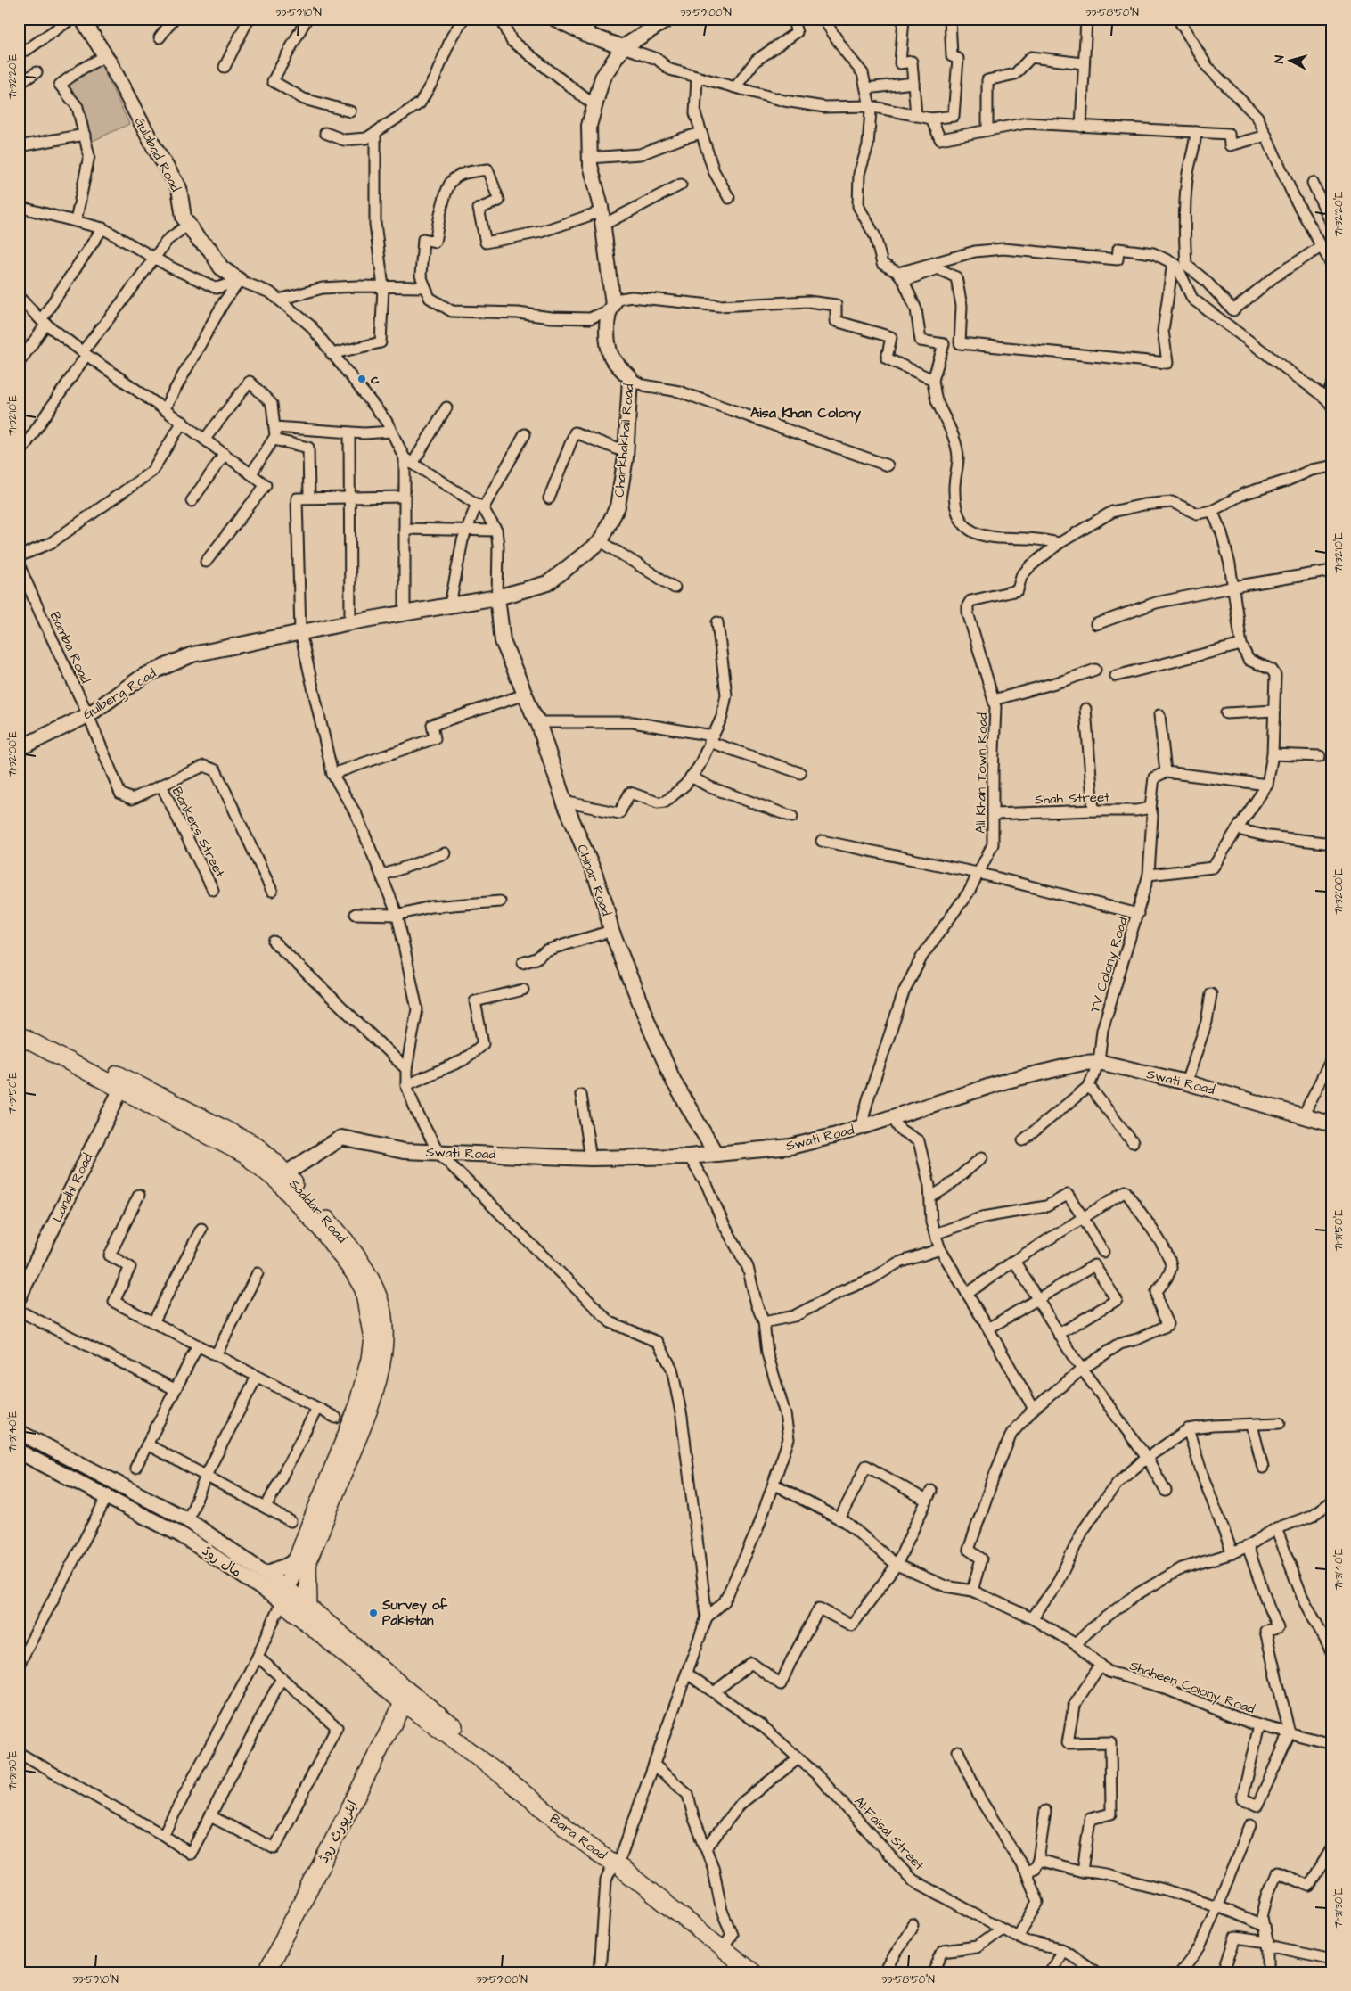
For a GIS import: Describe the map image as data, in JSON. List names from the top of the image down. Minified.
{"streets":{"main road":["مال روڈ","ایئرپورٹ روڈ","Bara Road"],"street":["Gulabad Road","Charkhakhail Road","Bamba Road","Gulberg Road","Ali Khan Town Road","Shah Street","Bankers Street","Chinar Road","TV Colony Road","Swati Road","Landhi Road","Shaheen Colony Road","Al-Faisal Street"]},"crossings":[["Charkhakhail Road","Gulberg Road"],["Charkhakhail Road","Chinar Road"],["Bamba Road","Gulberg Road"],["Bamba Road","Bankers Street"],["Ali Khan Town Road","Shah Street"],["Ali Khan Town Road","Swati Road"],["Shah Street","TV Colony Road"],["Chinar Road","Swati Road"],["TV Colony Road","Swati Road"],["مال روڈ","ایئرپورٹ روڈ"],["مال روڈ","Bara Road"],["ایئرپورٹ روڈ","Bara Road"]],"districts":["Aisa Khan Colony"],"places":["c","Survey of Pakistan"],"north":"left","coordinates":["33°59'10\"N","33°59'00\"N","33°58'50\"N","71°32'20\"E","71°32'10\"E","71°32'00\"E","71°31'50\"E","71°31'40\"E","71°31'30\"E"]}
